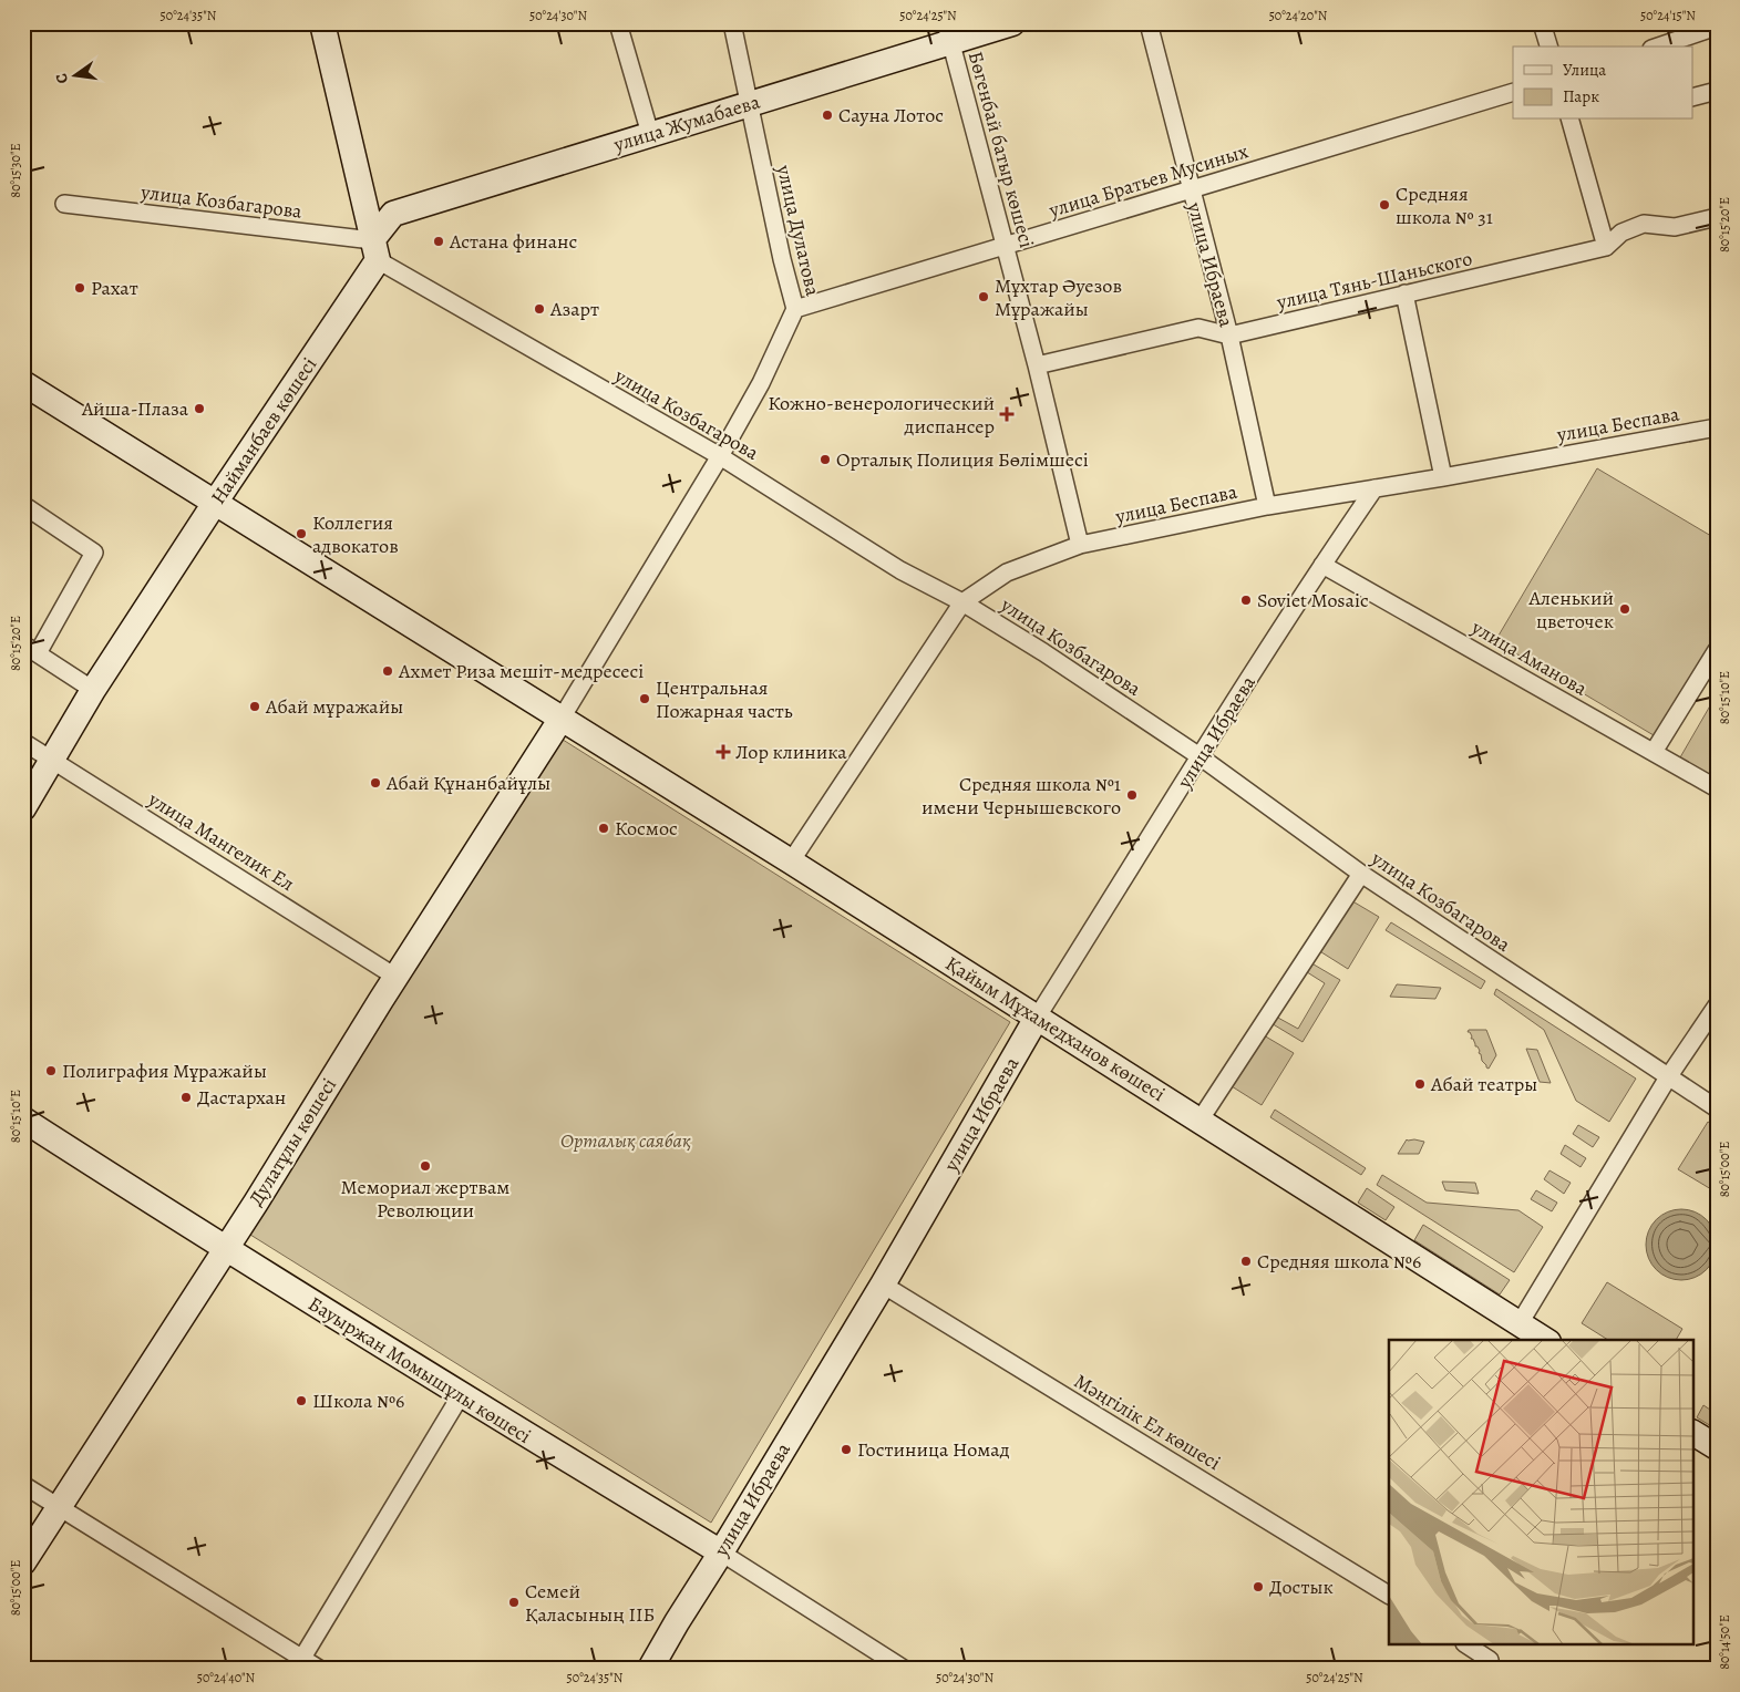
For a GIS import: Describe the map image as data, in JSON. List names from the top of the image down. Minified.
{"streets":{"street":["улица Жумабаева","Бөгенбай батыр көшесі","улица Братьев Мусиных","улица Козбагарова","улица Дулатова","улица Ибраева","улица Тянь-Шаньского","улица Беспава","Найманбаев көшесі","улица Аманова","улица Мангелик Ел","Қайым Мұхамедханов көшесі","Дулатұлы көшесі","Бауыржан Момышұлы көшесі","Мәңгілік Ел көшесі"]},"crossings":[["улица Жумабаева","Бөгенбай батыр көшесі"],["улица Жумабаева","улица Козбагарова"],["улица Жумабаева","улица Дулатова"],["улица Жумабаева","Найманбаев көшесі"],["Бөгенбай батыр көшесі","улица Братьев Мусиных"],["Бөгенбай батыр көшесі","улица Тянь-Шаньского"],["Бөгенбай батыр көшесі","улица Беспава"],["улица Братьев Мусиных","улица Дулатова"],["улица Братьев Мусиных","улица Ибраева"],["улица Козбагарова","улица Дулатова"],["улица Козбагарова","улица Ибраева"],["улица Козбагарова","улица Беспава"],["улица Козбагарова","Найманбаев көшесі"],["улица Дулатова","Қайым Мұхамедханов көшесі"],["улица Дулатова","Дулатұлы көшесі"],["улица Ибраева","улица Тянь-Шаньского"],["улица Ибраева","улица Беспава"],["улица Ибраева","улица Аманова"],["улица Ибраева","Қайым Мұхамедханов көшесі"],["улица Ибраева","Бауыржан Момышұлы көшесі"],["улица Ибраева","Мәңгілік Ел көшесі"],["улица Беспава","Қайым Мұхамедханов көшесі"],["Найманбаев көшесі","улица Мангелик Ел"],["Найманбаев көшесі","Қайым Мұхамедханов көшесі"],["улица Мангелик Ел","Дулатұлы көшесі"],["Қайым Мұхамедханов көшесі","Дулатұлы көшесі"],["Дулатұлы көшесі","Бауыржан Момышұлы көшесі"]],"parks":["Орталық саябақ"],"places":{"other":["Сауна Лотос","Средняя школа № 31","Астана финанс","Рахат","Мұхтар Әуезов Мұражайы","Азарт","Айша-Плаза","Орталық Полиция Бөлімшесі","Коллегия адвокатов","Soviet Mosaic","Аленький цветочек","Ахмет Риза мешіт-медресесі","Центральная Пожарная часть","Абай мұражайы","Абай Құнанбайұлы","Средняя школа №1 имени Чернышевского","Космос","Полиграфия Мұражайы","Абай театры","Дастархан","Мемориал жертвам Революции","Средняя школа №6","Школа №6","Гостиница Номад","Достык","Семей Қаласының ІІБ"],"health":["Кожно-венерологический диспансер","Лор клиника"]},"legend":["Улица","Парк"],"north":"left","coordinates":["50°24'35\"N","50°24'30\"N","50°24'25\"N","50°24'20\"N","50°24'15\"N","80°15'30\"E","80°15'20\"E","80°15'10\"E","80°15'00\"E","80°14'50\"E","50°24'40\"N"]}
